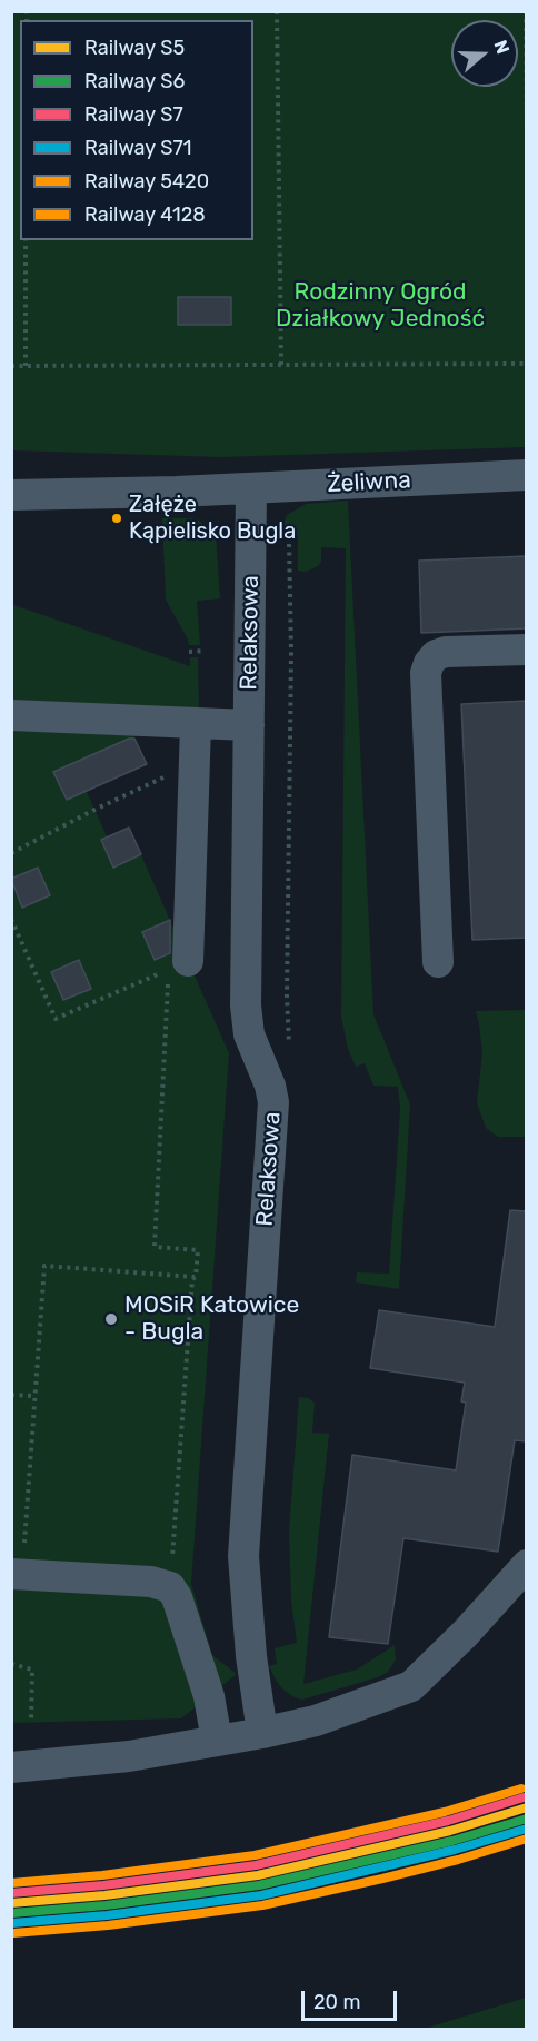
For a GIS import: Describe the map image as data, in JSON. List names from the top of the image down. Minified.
{"streets":{"street":["Żeliwna","Relaksowa"]},"crossings":[["Żeliwna","Relaksowa"]],"parks":["Rodzinny Ogród Działkowy Jedność"],"places":["Załęże Kąpielisko Bugla","MOSiR Katowice - Bugla"],"lines":["rail line 5420","rail line S7","rail line S5","rail line S6","rail line S71","rail line 4128"],"legend":["Railway S5","Railway S6","Railway S7","Railway S71","Railway 5420","Railway 4128"],"scale_bar":"20 m","north":"right"}
